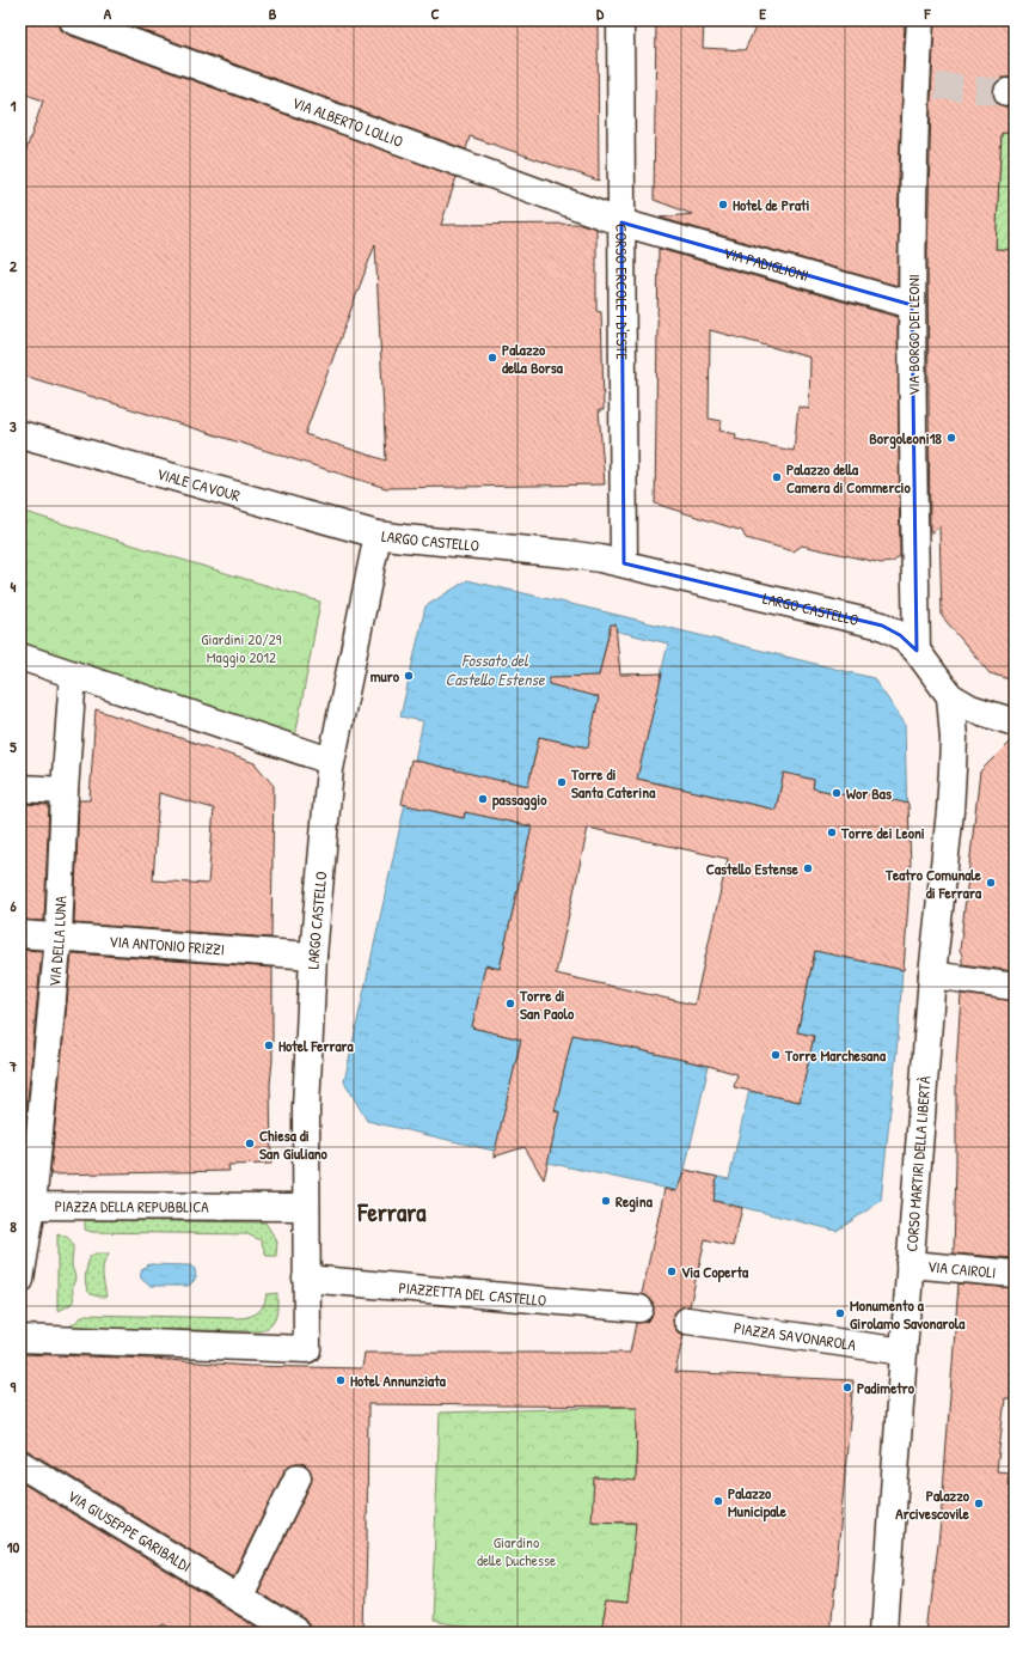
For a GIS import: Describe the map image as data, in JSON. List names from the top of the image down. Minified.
{"streets":{"street":["VIA ALBERTO LOLLIO","VIA PADIGLIONI","CORSO ERCOLE I D'ESTE","VIA BORGO DEI LEONI","VIALE CAVOUR","LARGO CASTELLO","VIA DELLA LUNA","VIA ANTONIO FRIZZI","CORSO MARTIRI DELLA LIBERTÀ","PIAZZA DELLA REPUBBLICA","VIA CAIROLI","PIAZZETTA DEL CASTELLO","PIAZZA SAVONAROLA","VIA GIUSEPPE GARIBALDI"]},"crossings":[["VIA ALBERTO LOLLIO","VIA PADIGLIONI"],["VIA ALBERTO LOLLIO","CORSO ERCOLE I D'ESTE"],["VIA PADIGLIONI","CORSO ERCOLE I D'ESTE"],["VIA PADIGLIONI","VIA BORGO DEI LEONI"],["CORSO ERCOLE I D'ESTE","LARGO CASTELLO"],["VIA BORGO DEI LEONI","LARGO CASTELLO"],["VIALE CAVOUR","LARGO CASTELLO"],["LARGO CASTELLO","VIA ANTONIO FRIZZI"],["LARGO CASTELLO","CORSO MARTIRI DELLA LIBERTÀ"],["LARGO CASTELLO","PIAZZA DELLA REPUBBLICA"],["VIA DELLA LUNA","VIA ANTONIO FRIZZI"],["VIA DELLA LUNA","PIAZZA DELLA REPUBBLICA"],["CORSO MARTIRI DELLA LIBERTÀ","VIA CAIROLI"],["CORSO MARTIRI DELLA LIBERTÀ","PIAZZA SAVONAROLA"]],"districts":["Ferrara"],"water":["Fossato del Castello Estense"],"parks":["Giardini 20/29 Maggio 2012","Giardino delle Duchesse"],"places":["Hotel de Prati","Palazzo della Borsa","Borgoleoni18","Palazzo della Camera di Commercio","muro","Torre di Santa Caterina","Wor Bas","passaggio","Torre dei Leoni","Castello Estense","Teatro Comunale di Ferrara","Torre di San Paolo","Hotel Ferrara","Torre Marchesana","Chiesa di San Giuliano","Regina","Via Coperta","Monumento a Girolamo Savonarola","Hotel Annunziata","Padimetro","Palazzo Municipale","Palazzo Arcivescovile"],"grid":{"columns":["A","B","C","D","E","F"],"rows":["1","2","3","4","5","6","7","8","9","10"]}}
